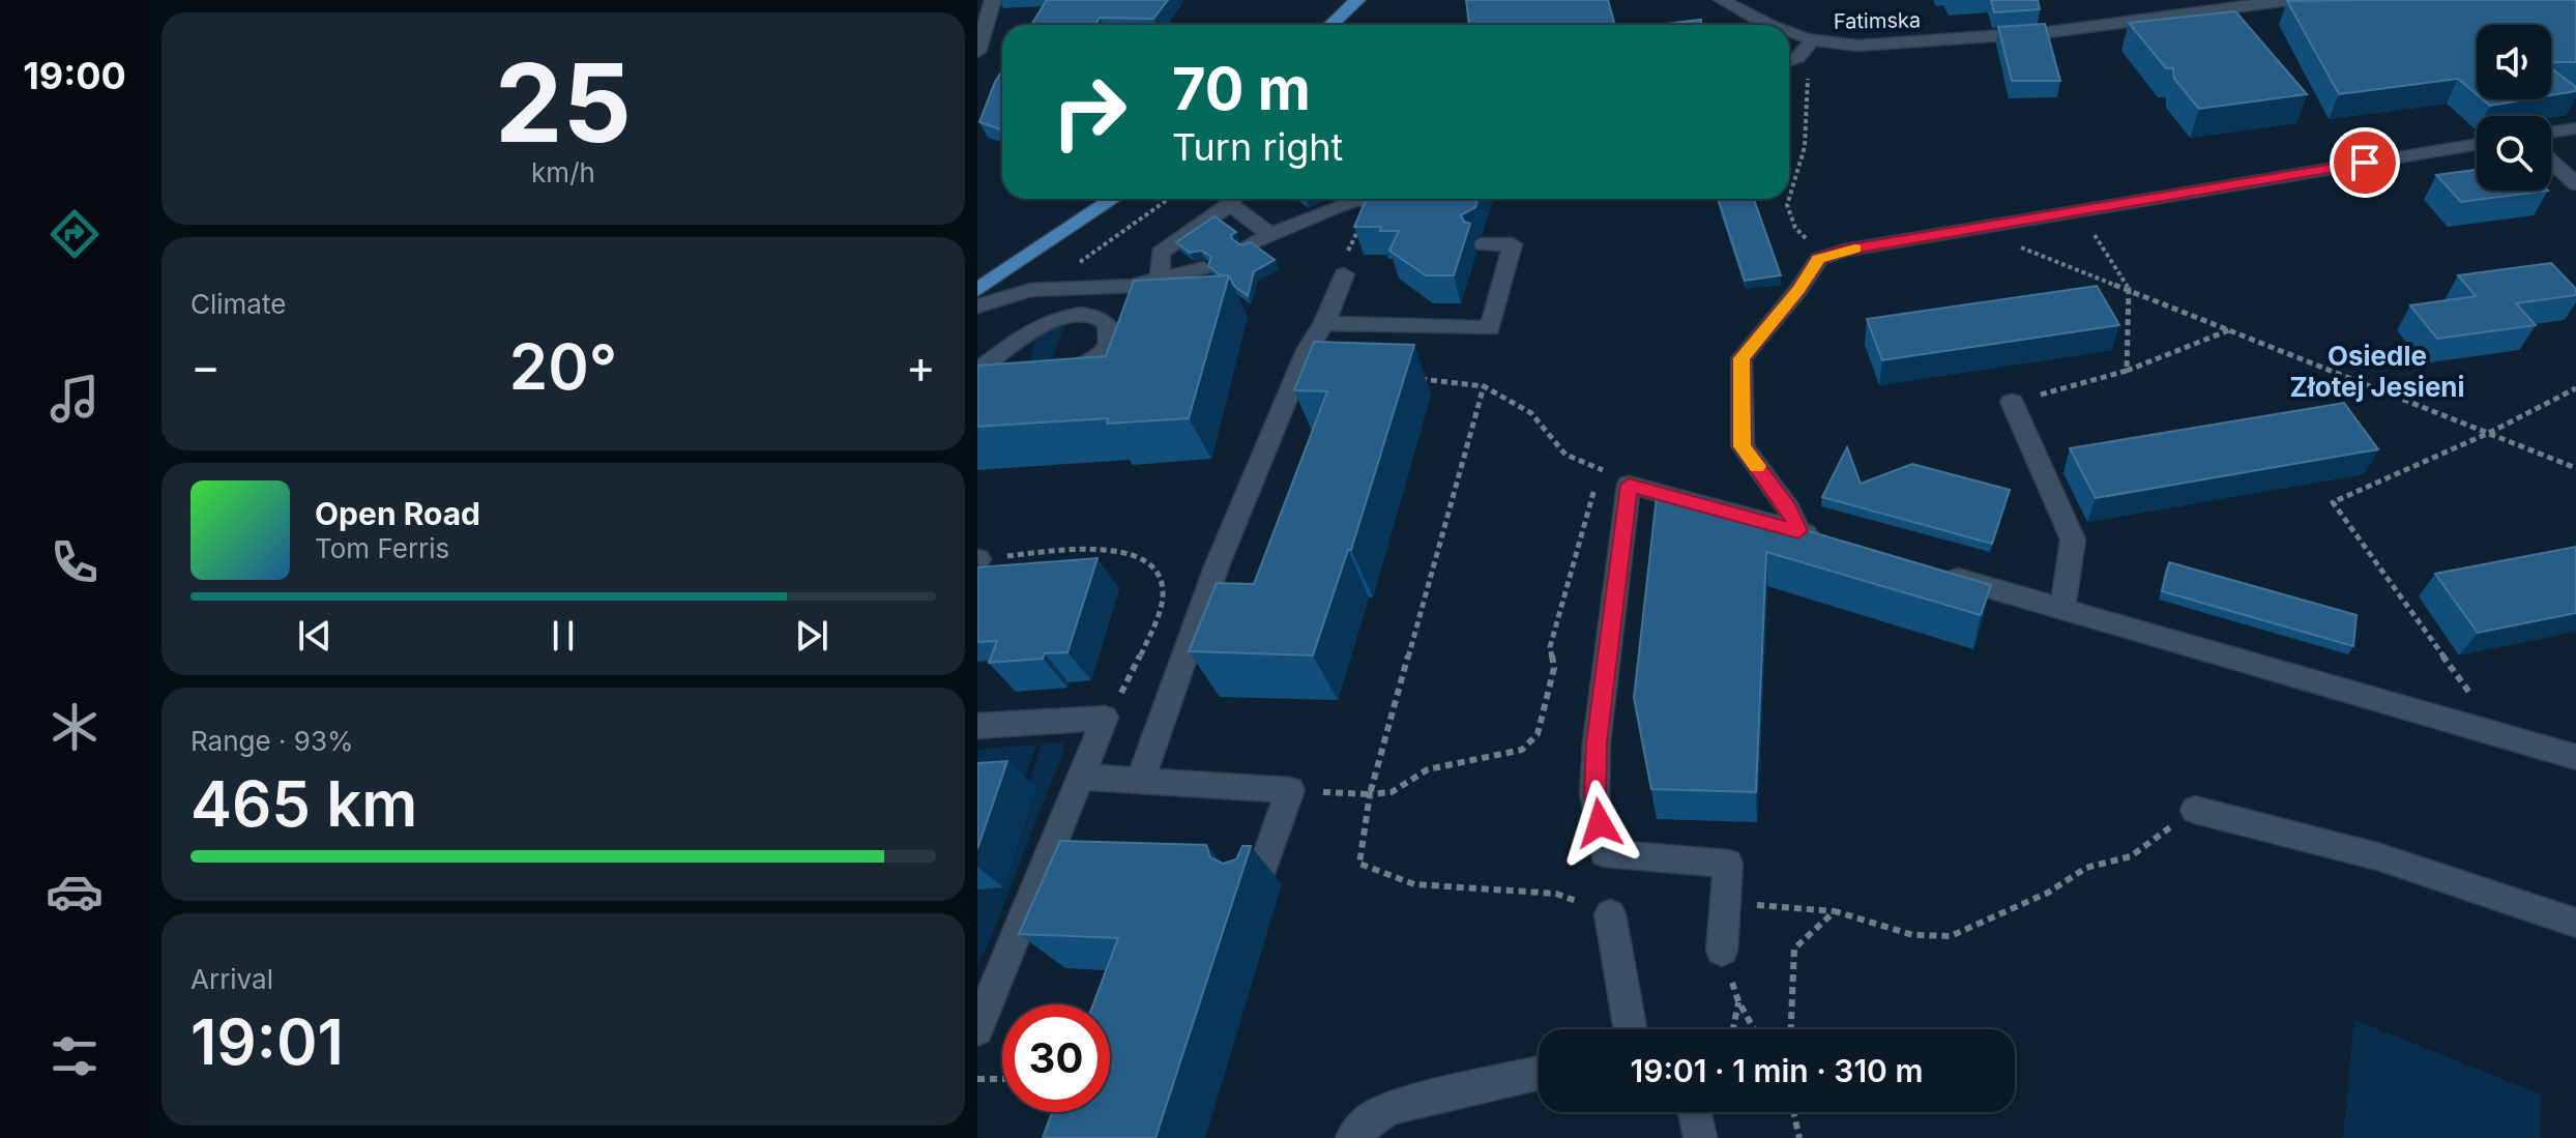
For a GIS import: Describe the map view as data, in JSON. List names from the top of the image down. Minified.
{"streets":{"street":["Fatimska"]},"districts":["Osiedle Złotej Jesieni"],"page":{"tabs":"19:00","tile":[["25","km/h"],"Climate",["Range · 93%","465 km"],["Arrival","19:01"]],"turn":["70 m","Turn right"],"heat":["−","20°","+"],"song":["Open Road","Tom Ferris"],"limit":"30","trip":"19:01 · 1 min · 310 m"}}
